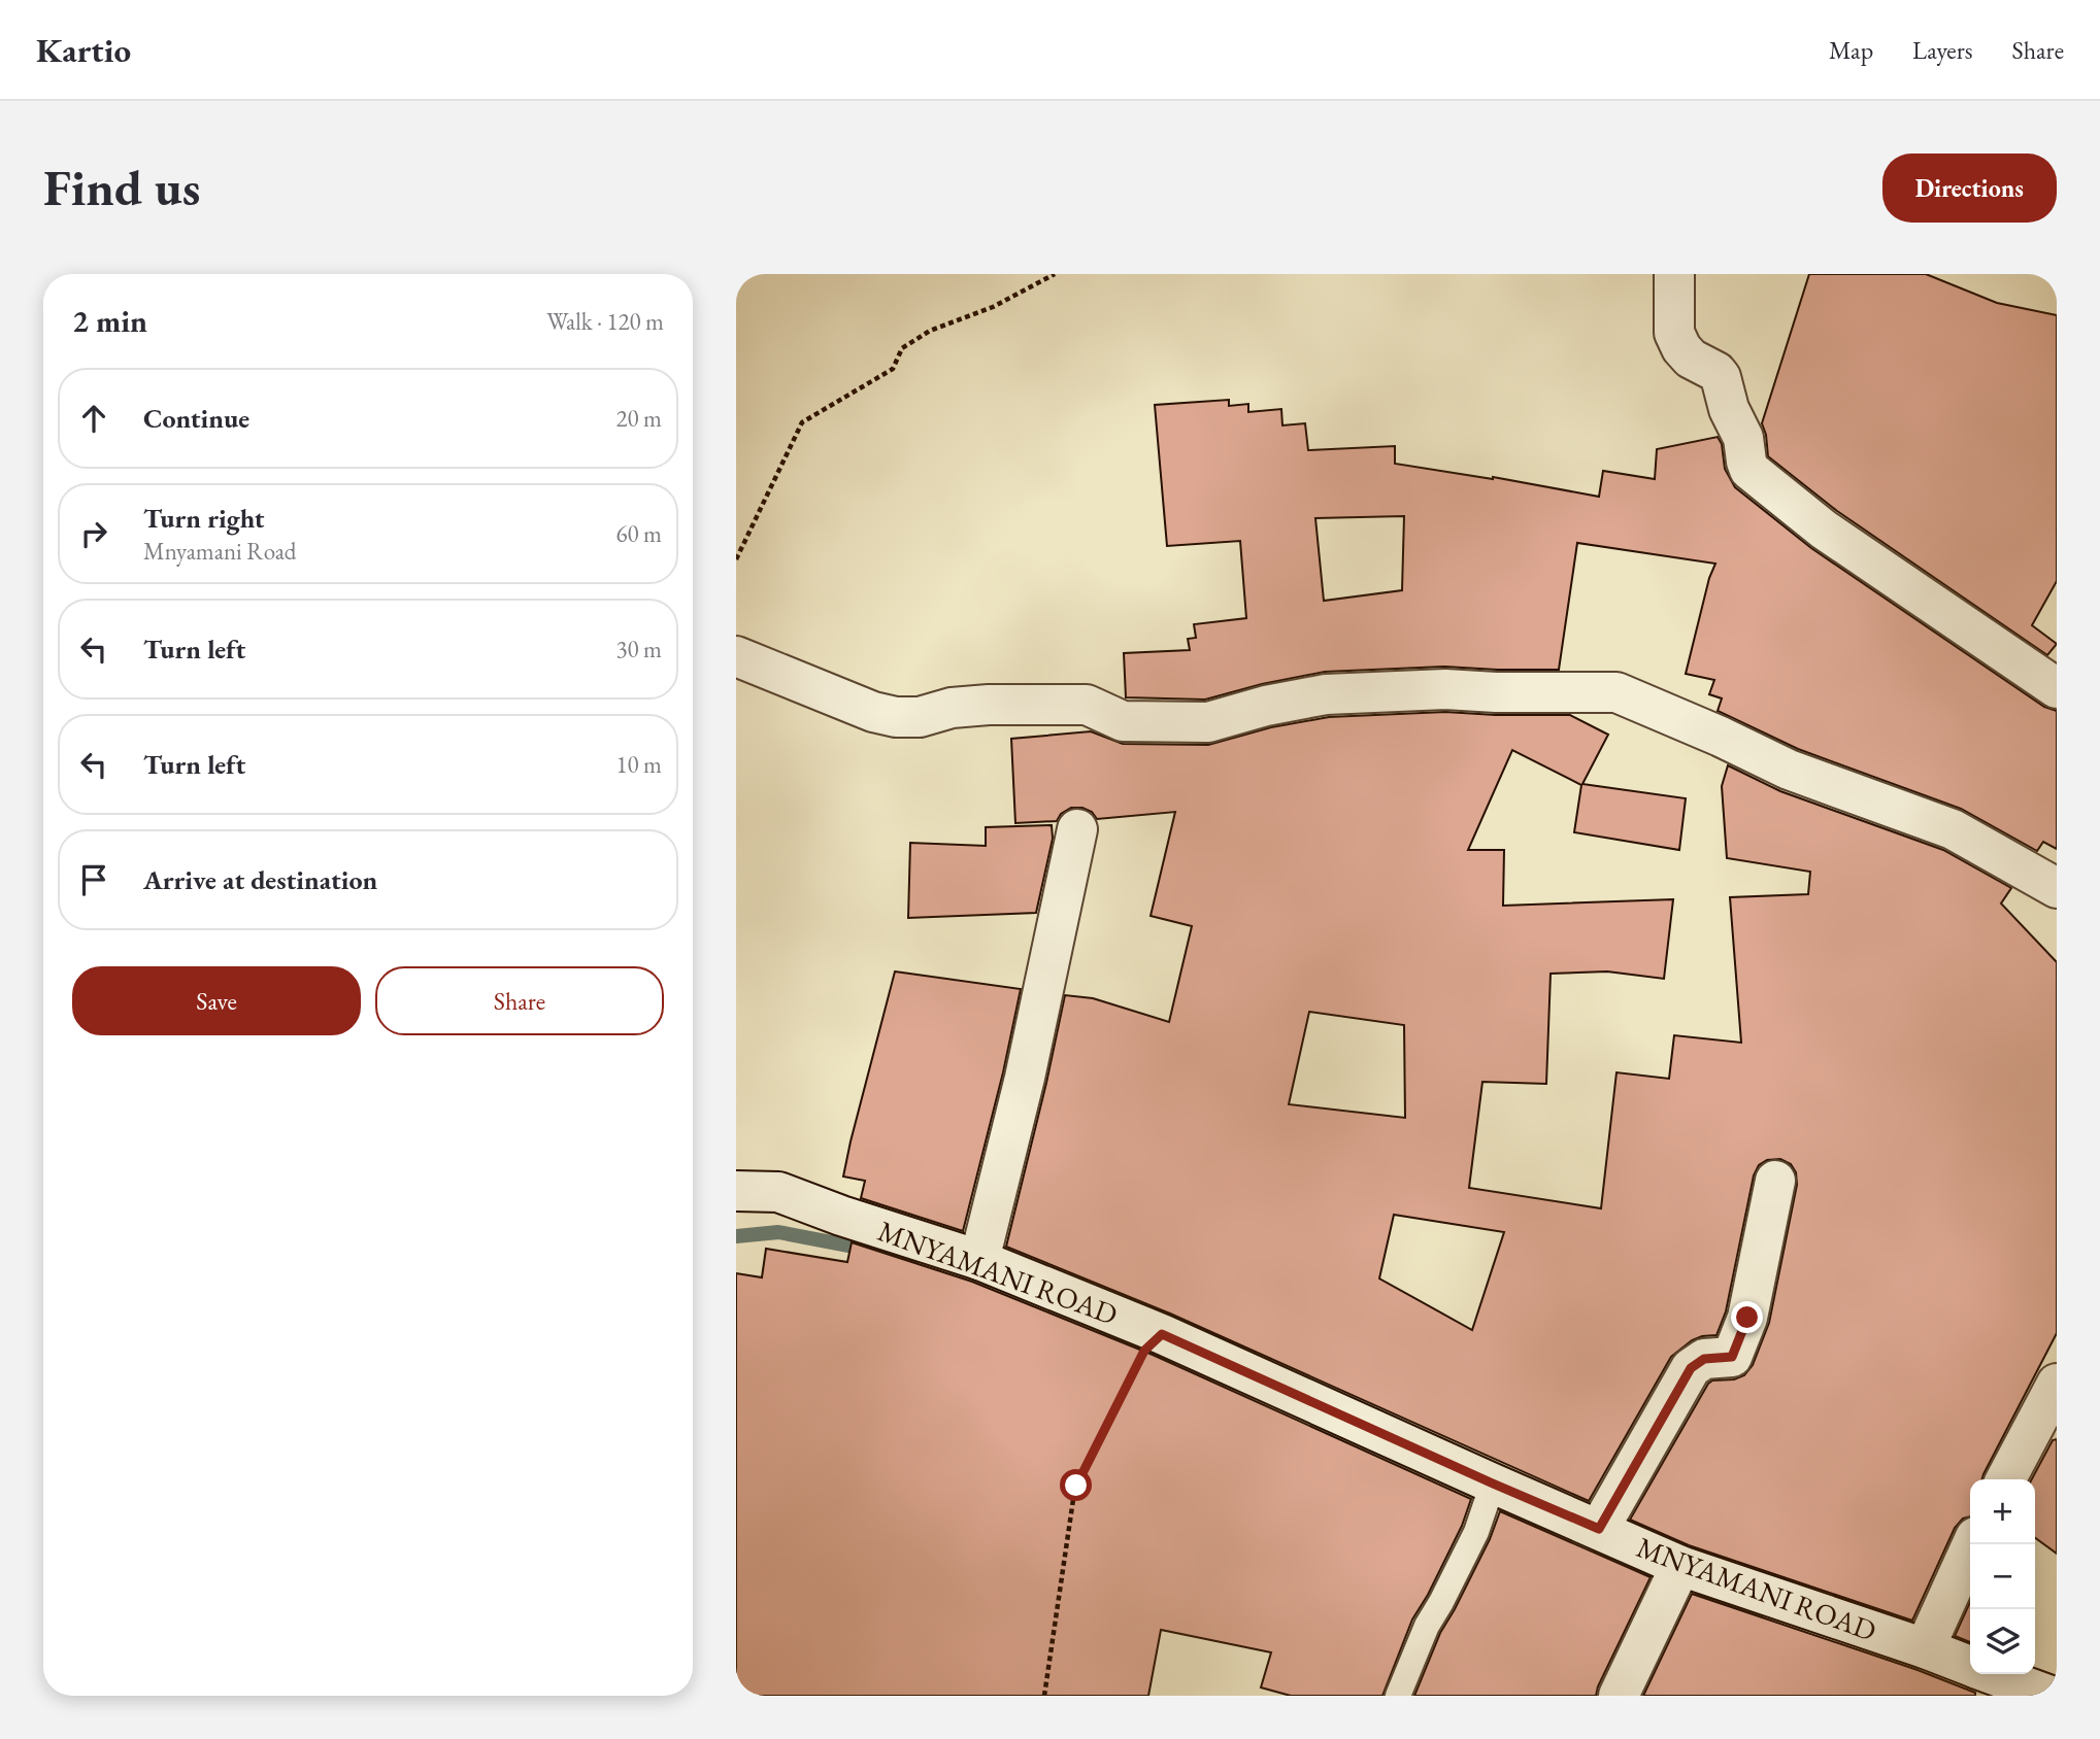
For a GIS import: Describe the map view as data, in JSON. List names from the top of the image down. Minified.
{"streets":{"street":["MNYAMANI ROAD"]},"page":{"header":"Kartio","nav":["Map","Layers","Share"],"buttons":["Directions",["Save","Share"]],"title":"Find us","heading":["2 min","Walk · 120 m"],"list":[["Continue","20 m"],["Turn right","Mnyamani Road","60 m"],["Turn left","30 m"],["Turn left","10 m"],"Arrive at destination"],"map_buttons":["+","−"]}}
